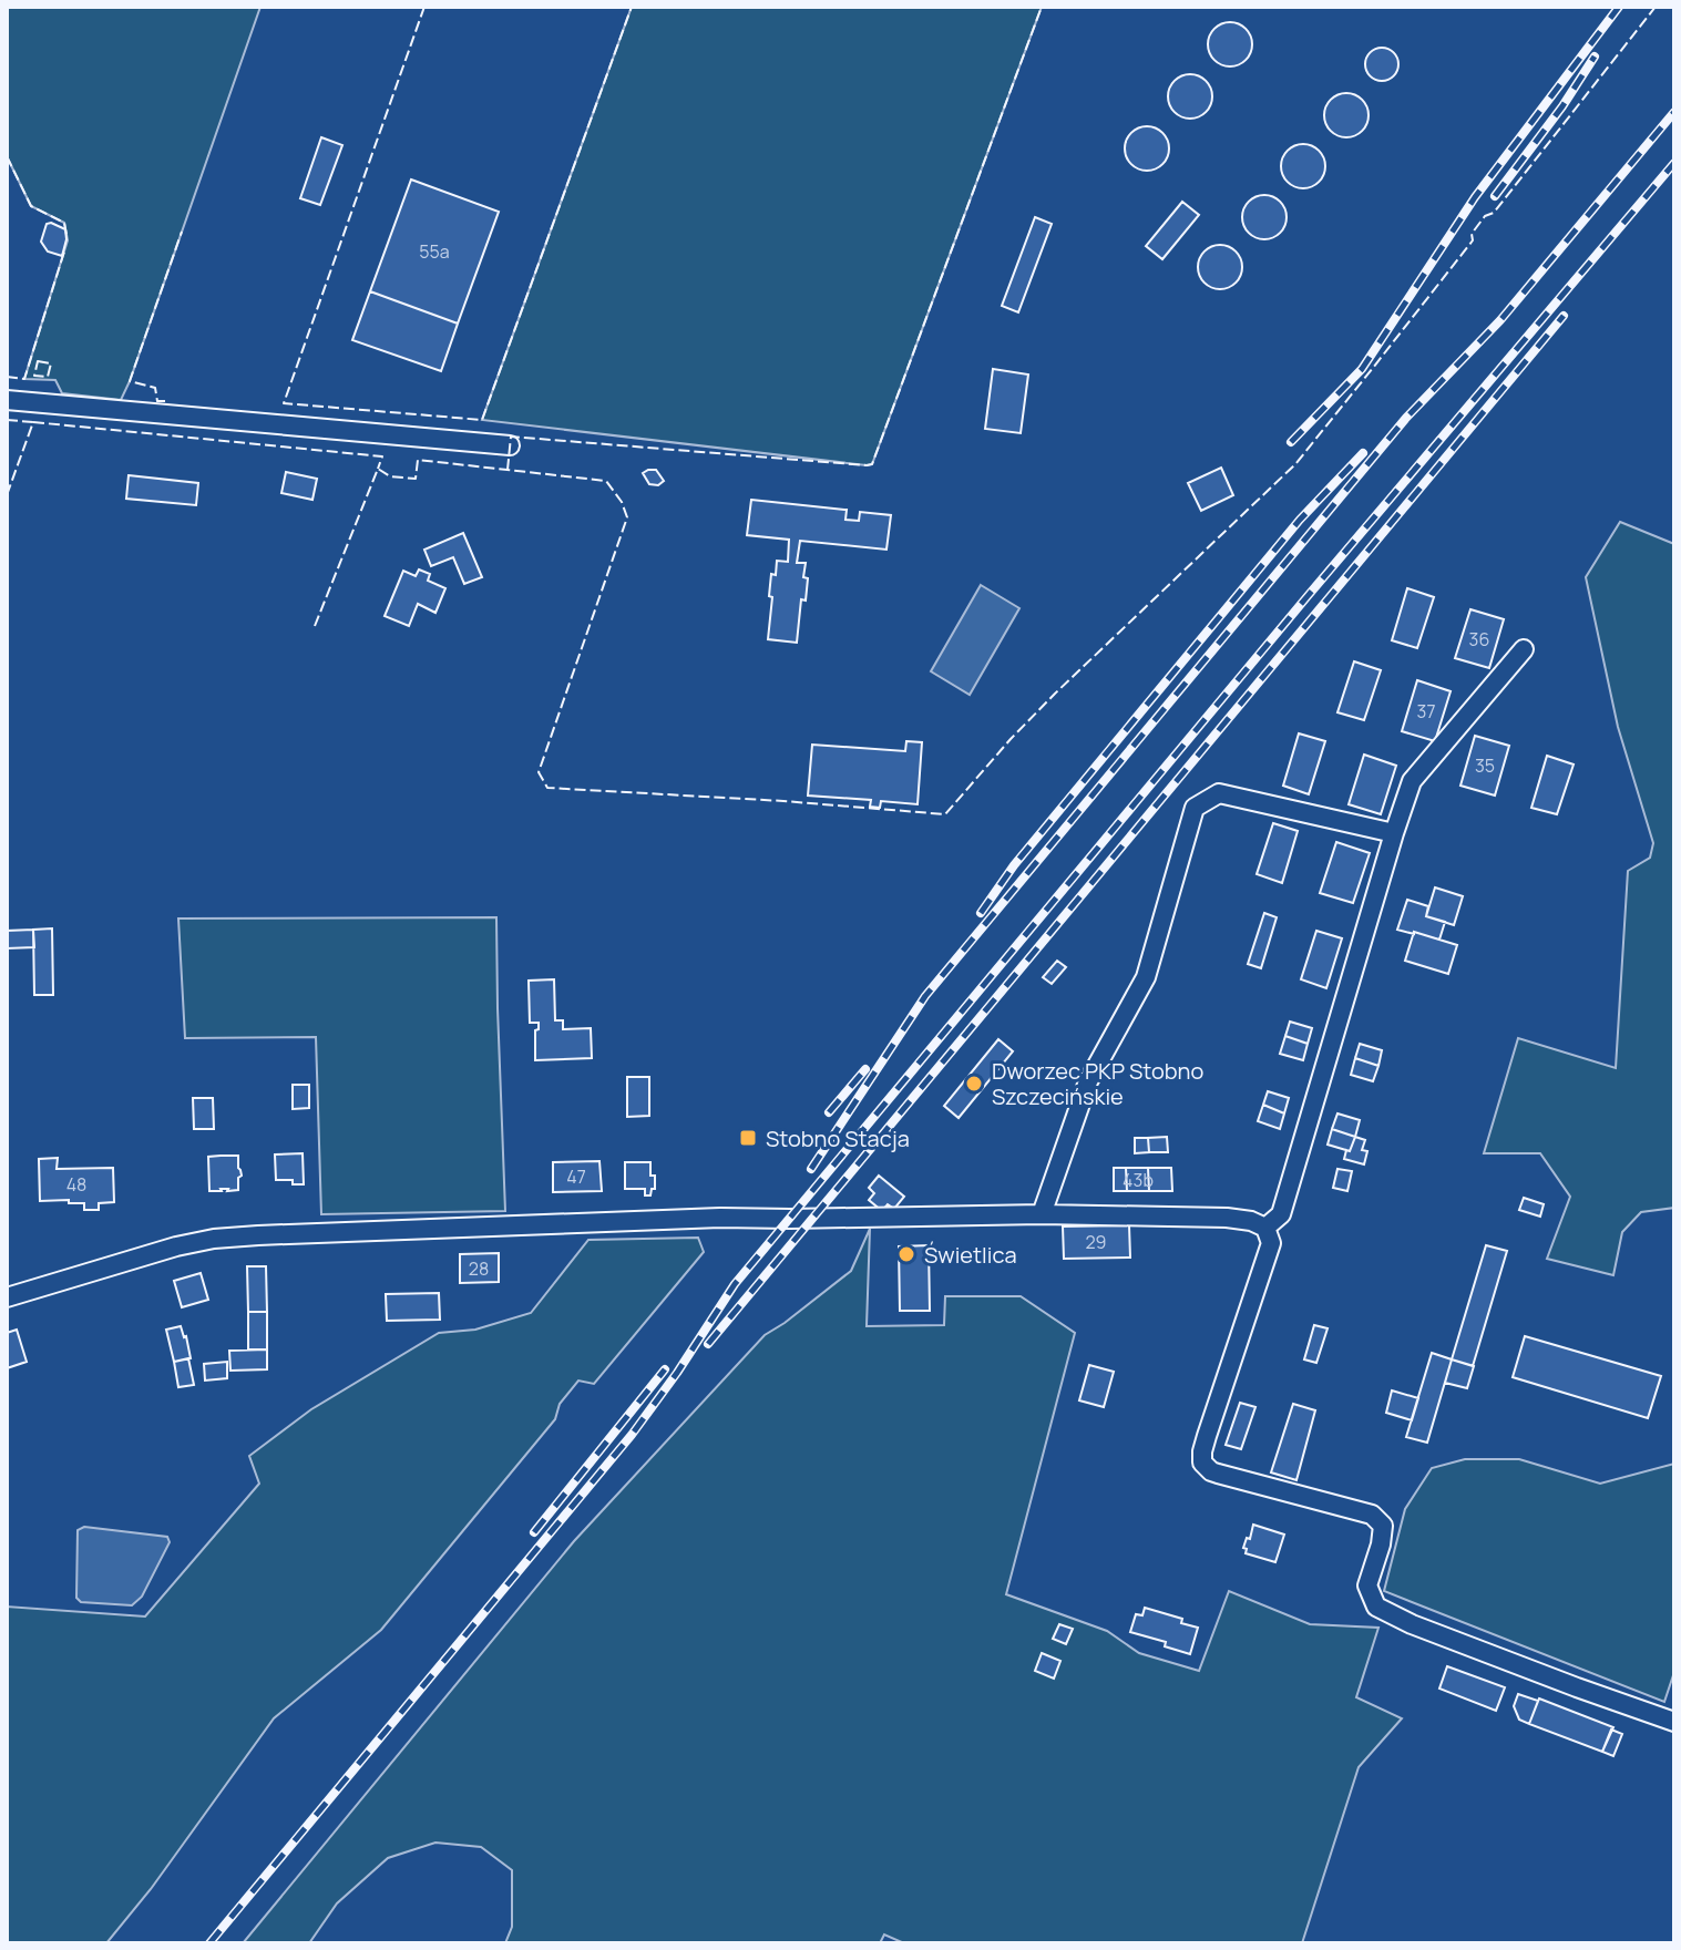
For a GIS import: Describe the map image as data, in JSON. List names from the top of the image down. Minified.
{"places":{"other":["Dworzec PKP Stobno Szczecińskie","Świetlica"],"transit":["Stobno Stacja"]},"house_numbers":["55a","36","37","35","47","43b","48","29","28"]}
